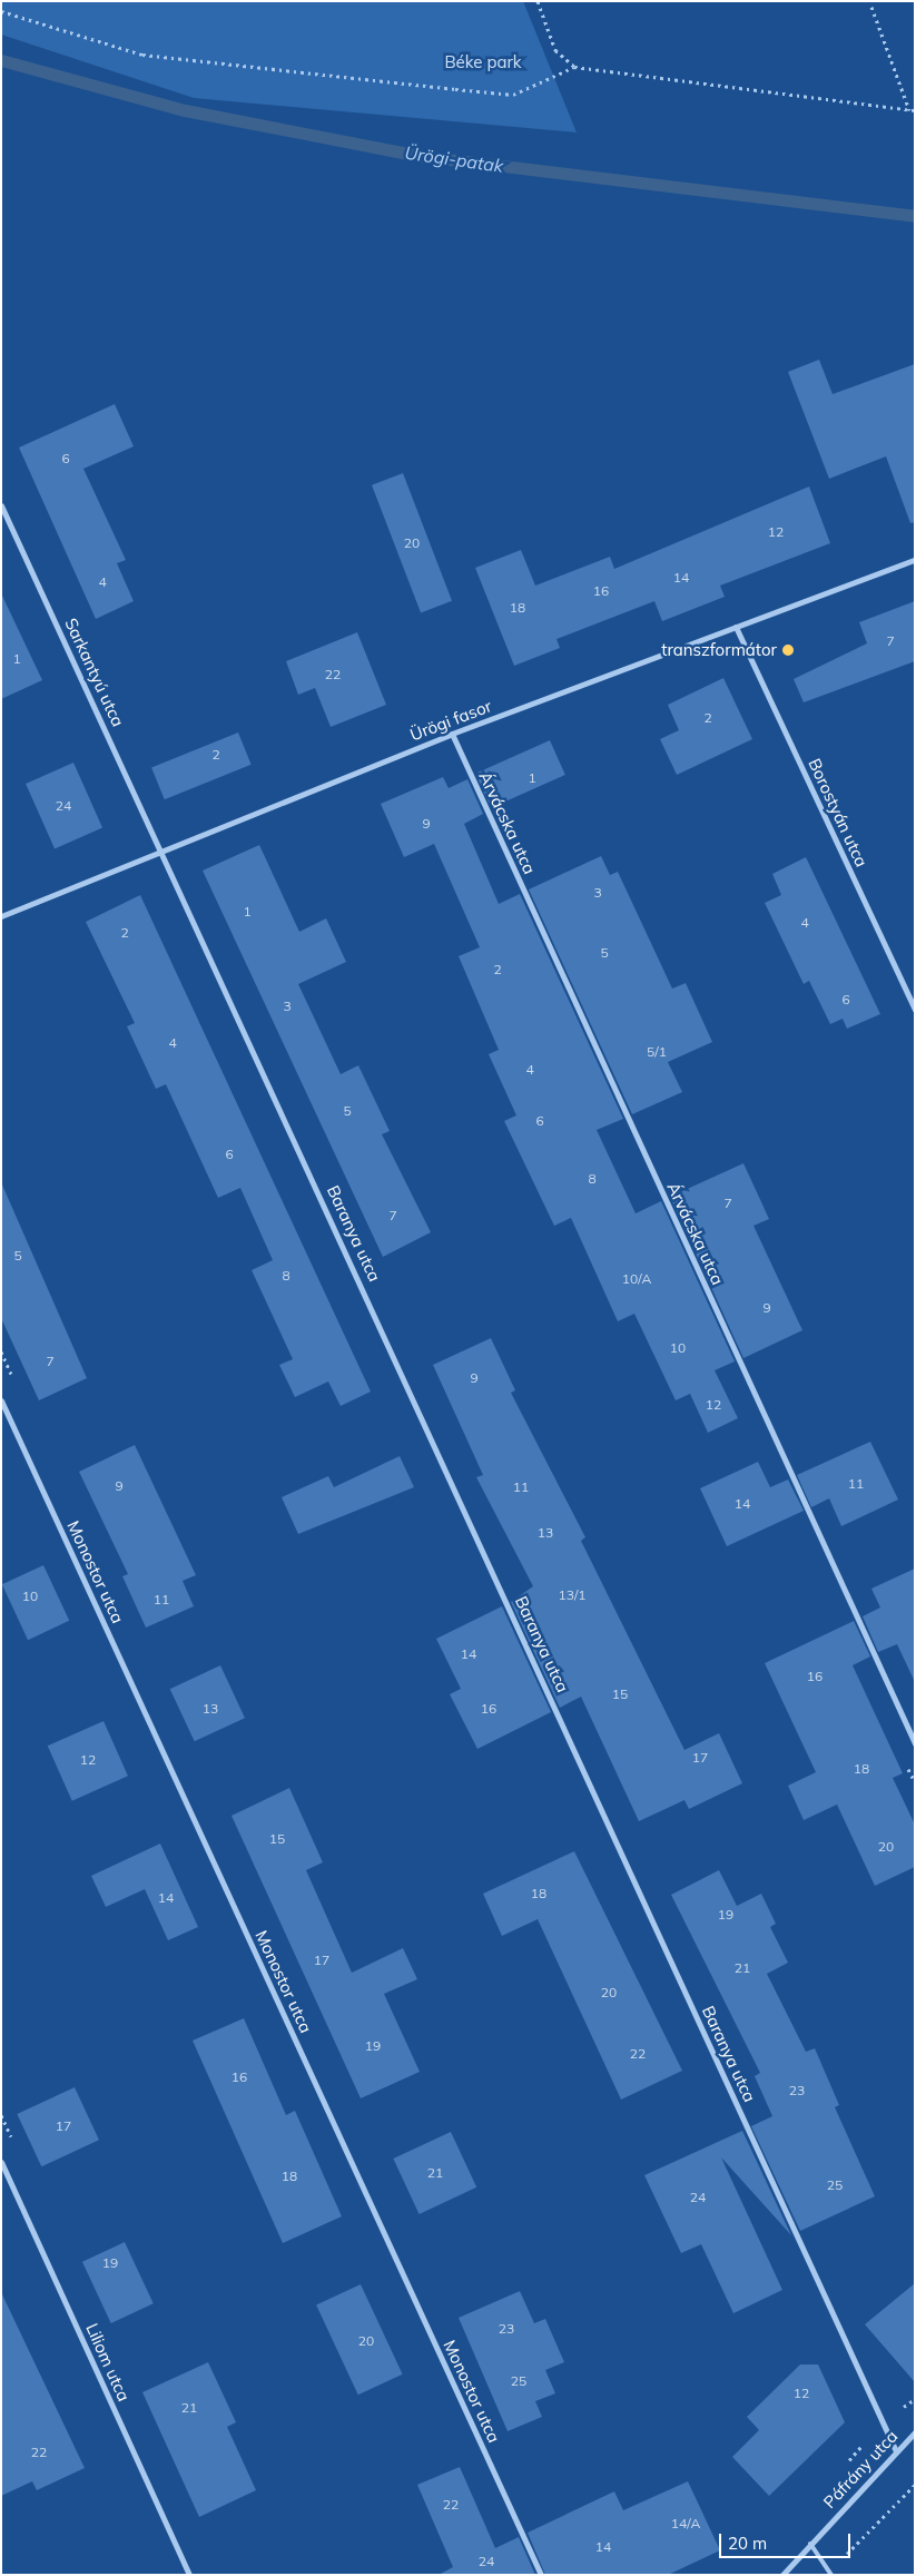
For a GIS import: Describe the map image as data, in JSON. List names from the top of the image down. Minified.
{"streets":{"street":["Sarkantyú utca","Ürögi fasor","Borostyán utca","Árvácska utca","Baranya utca","Monostor utca","Liliom utca","Páfrány utca"]},"crossings":[["Sarkantyú utca","Ürögi fasor"],["Sarkantyú utca","Baranya utca"],["Ürögi fasor","Borostyán utca"],["Ürögi fasor","Árvácska utca"],["Ürögi fasor","Baranya utca"],["Baranya utca","Páfrány utca"]],"water":["Ürögi-patak"],"parks":["Béke park"],"places":["transzformátor"],"house_numbers":["6","12","20","14","4","16","18","7","1","22","2","2","1","24","9","3","1","4","2","5","2","6","3","4","5/1","4","5","6","6","8","7","7","5","8","10/A","9","10","7","9","12","11","9","11","14","13","13/1","10","11","14","16","15","13","16","17","12","18","15","20","18","14","19","17","21","20","19","22","16","23","17","21","18","25","24","19","23","20","25","12","21","22","22","14/A","14","24"],"scale_bar":"20 m"}
